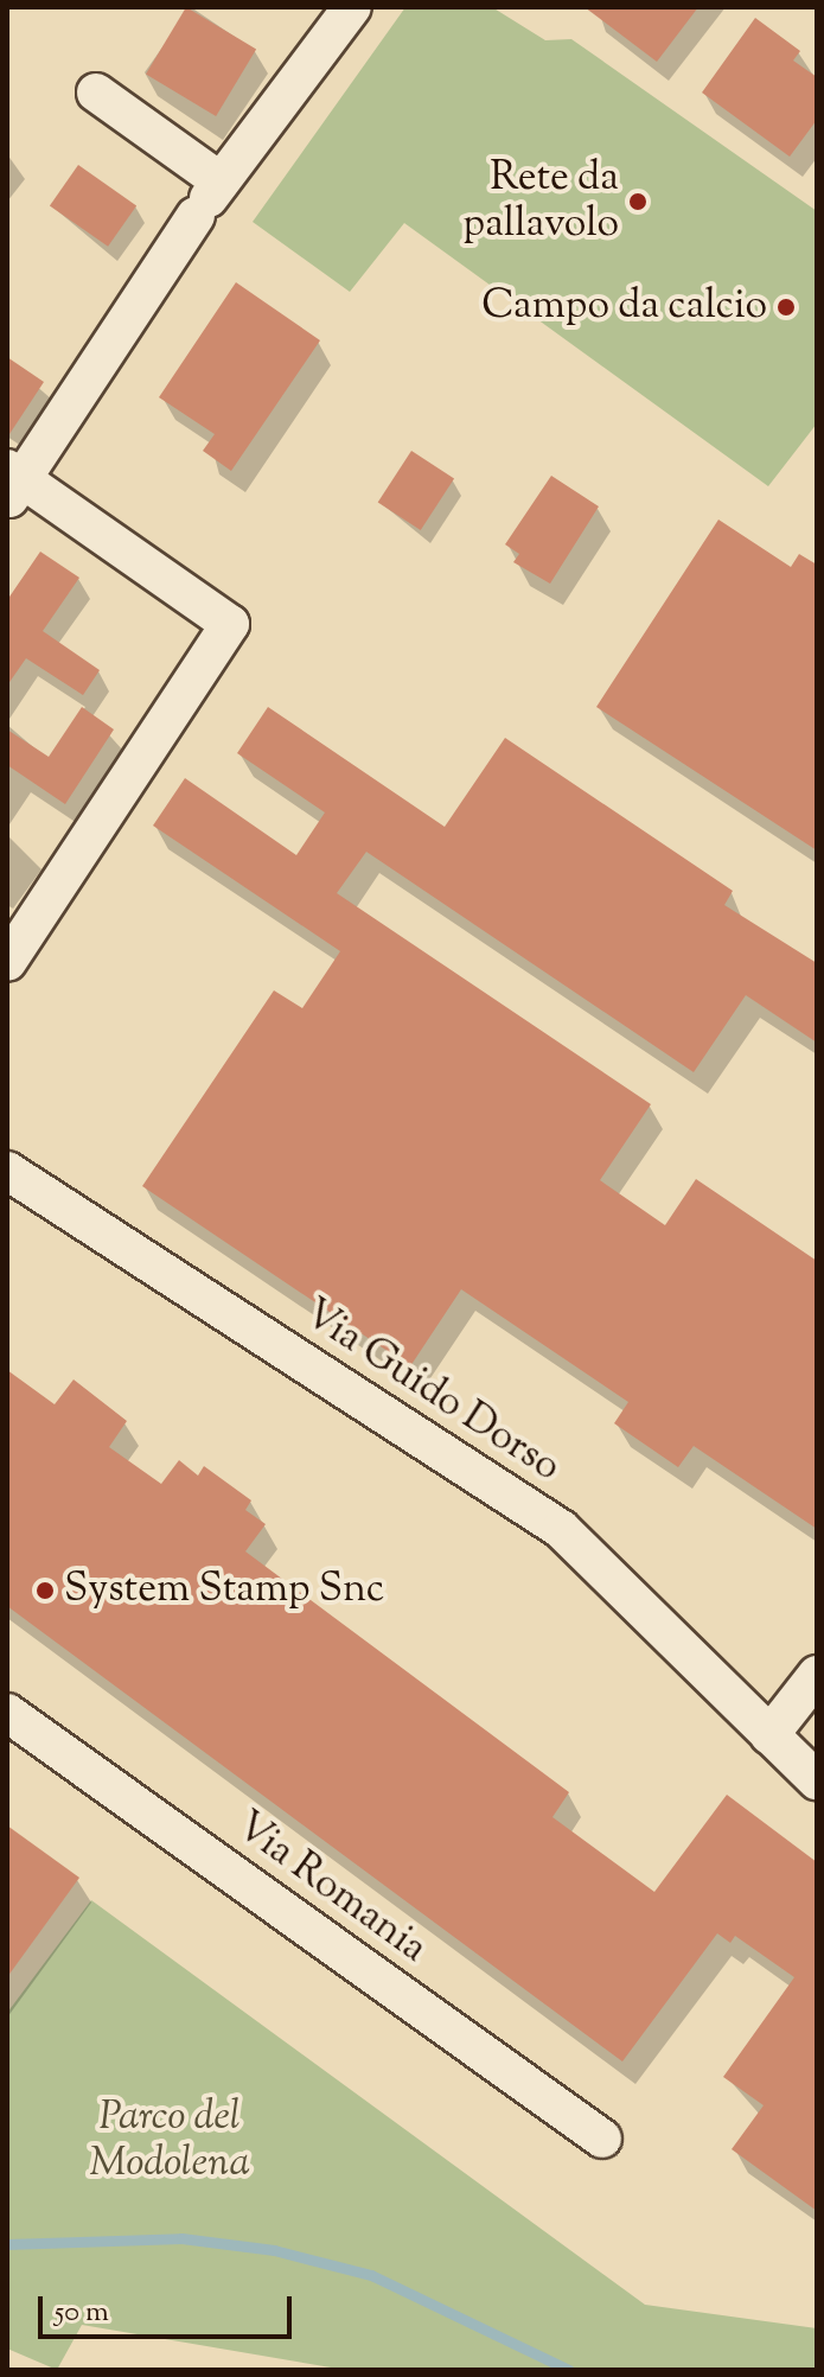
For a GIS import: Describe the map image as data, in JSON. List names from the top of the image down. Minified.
{"streets":{"street":["Via Guido Dorso","Via Romania"]},"parks":["Parco del Modolena"],"places":["Rete da pallavolo","Campo da calcio","System Stamp Snc"],"scale_bar":"50 m"}
